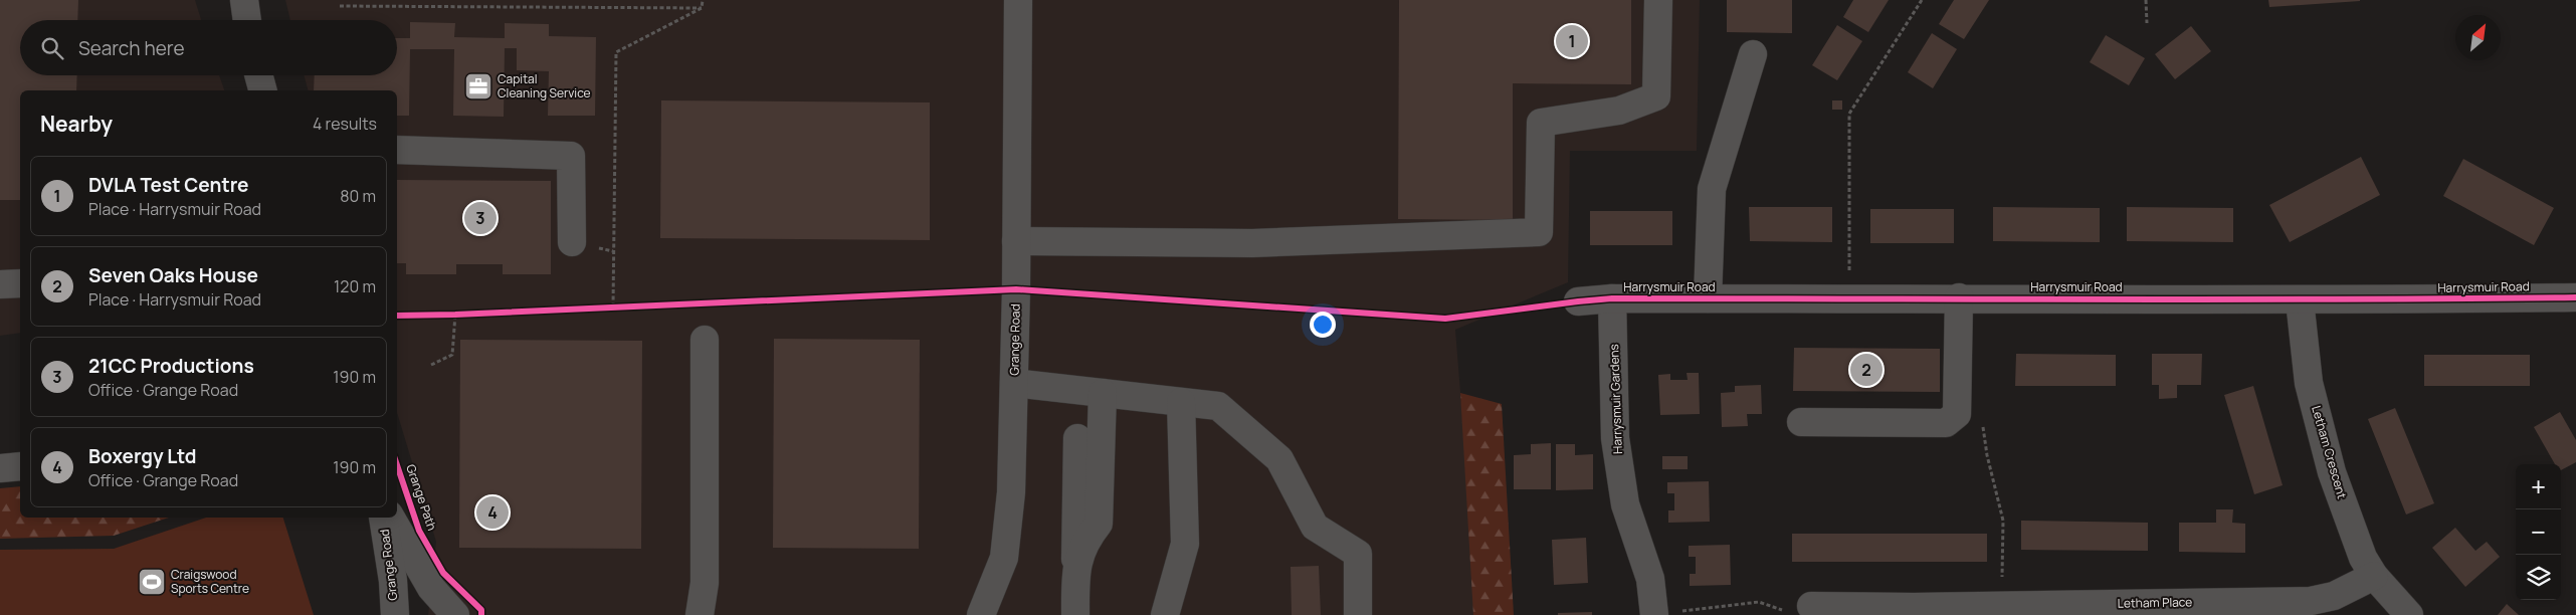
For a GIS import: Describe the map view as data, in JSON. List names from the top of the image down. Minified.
{"streets":{"street":["Harrysmuir Road","Grange Road","Harrysmuir Gardens","Letham Crescent","Letham Place"],"cycle path":["Grange Path"]},"crossings":[["Harrysmuir Road","Harrysmuir Gardens"],["Harrysmuir Road","Letham Crescent"],["Letham Crescent","Letham Place"]],"places":{"office":["Capital Cleaning Service"],"sports":["Craigswood Sports Centre"]},"north":"top right","page":{"search":"Search here","pins":["1","3","2","4"],"heading":["Nearby","4 results"],"list":[{"mark":"1","name":"DVLA Test Centre","note":"Place · Harrysmuir Road","value":"80 m"},{"mark":"2","name":"Seven Oaks House","note":"Place · Harrysmuir Road","value":"120 m"},{"mark":"3","name":"21CC Productions","note":"Office · Grange Road","value":"190 m"},{"mark":"4","name":"Boxergy Ltd","note":"Office · Grange Road","value":"190 m"}],"map_buttons":["+","−"]}}
